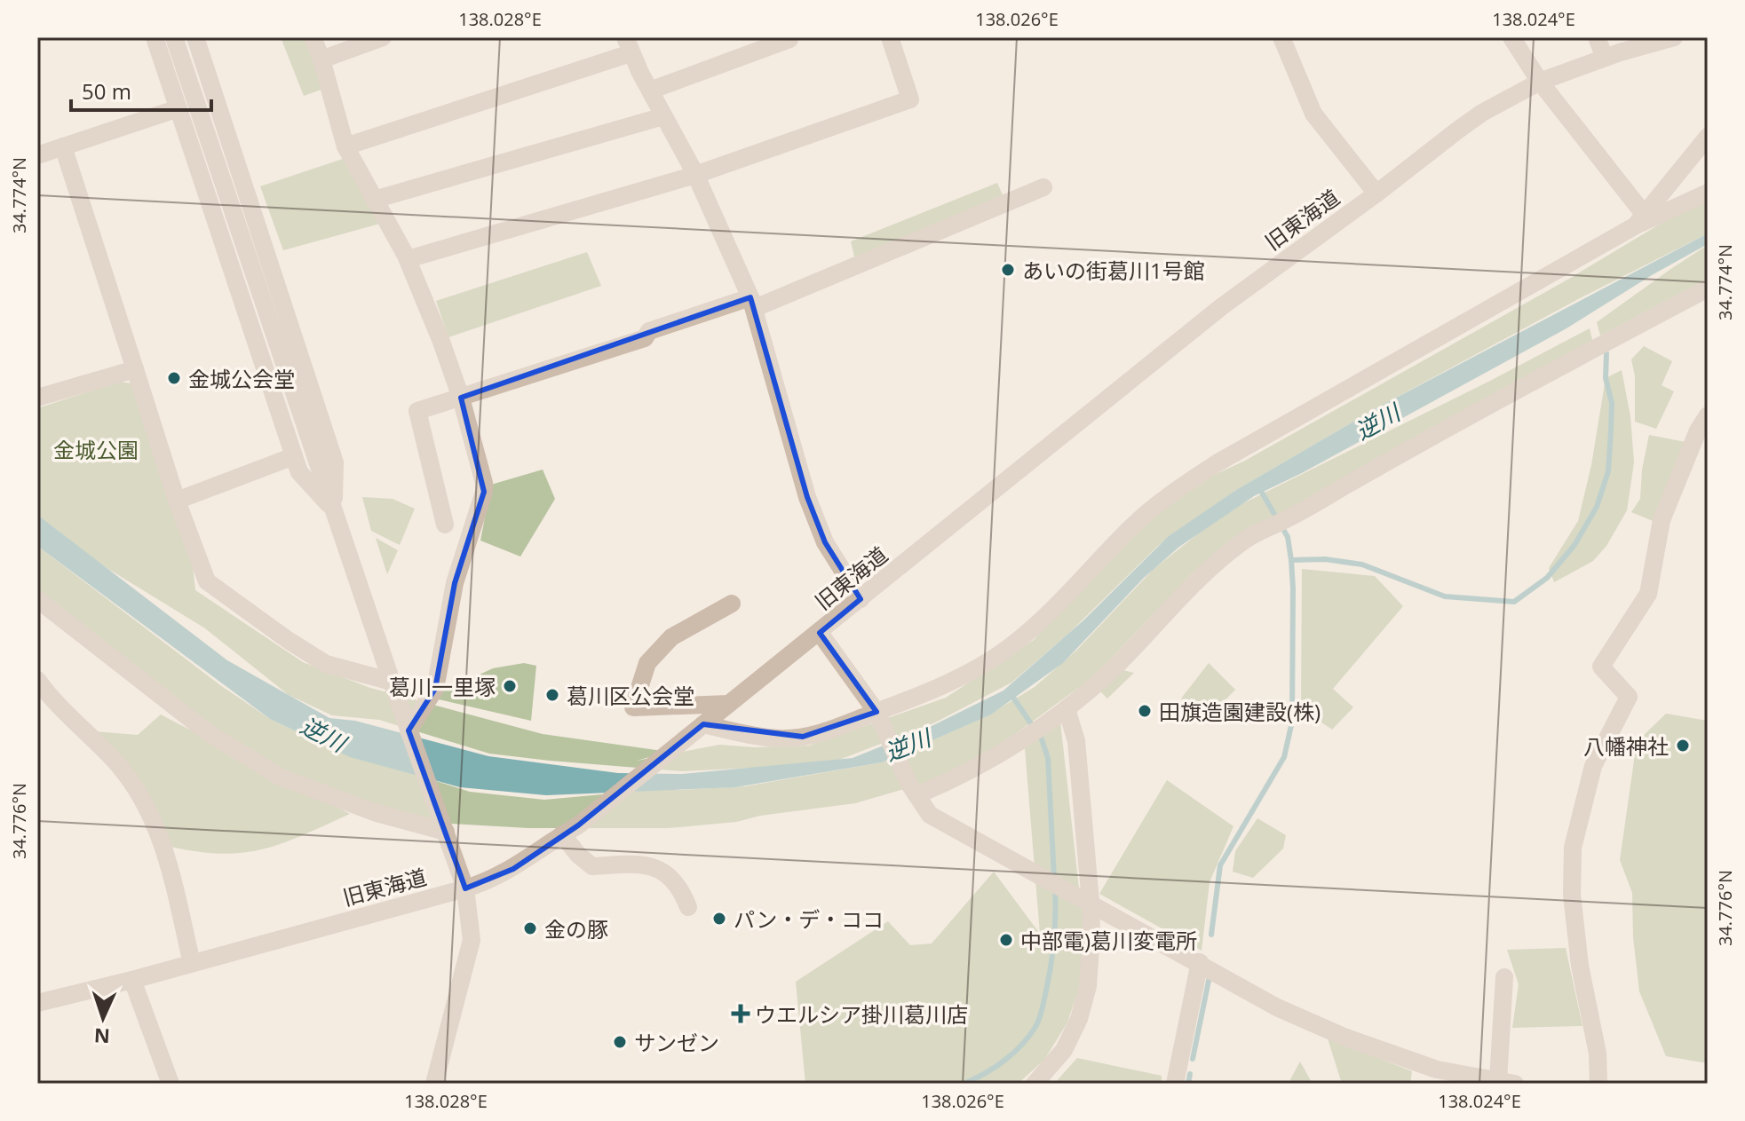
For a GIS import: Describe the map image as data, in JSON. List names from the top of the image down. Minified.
{"streets":{"street":["旧東海道"]},"water":["逆川"],"parks":["金城公園"],"places":{"other":["あいの街葛川1号館","金城公会堂","葛川一里塚","葛川区公会堂","田旗造園建設(株)","八幡神社","パン・デ・ココ","金の豚","中部電)葛川変電所","サンゼン"],"health":["ウエルシア掛川葛川店"]},"scale_bar":"50 m","north":"bottom","coordinates":["138.028°E","138.026°E","138.024°E","34.774°N","34.776°N"]}
